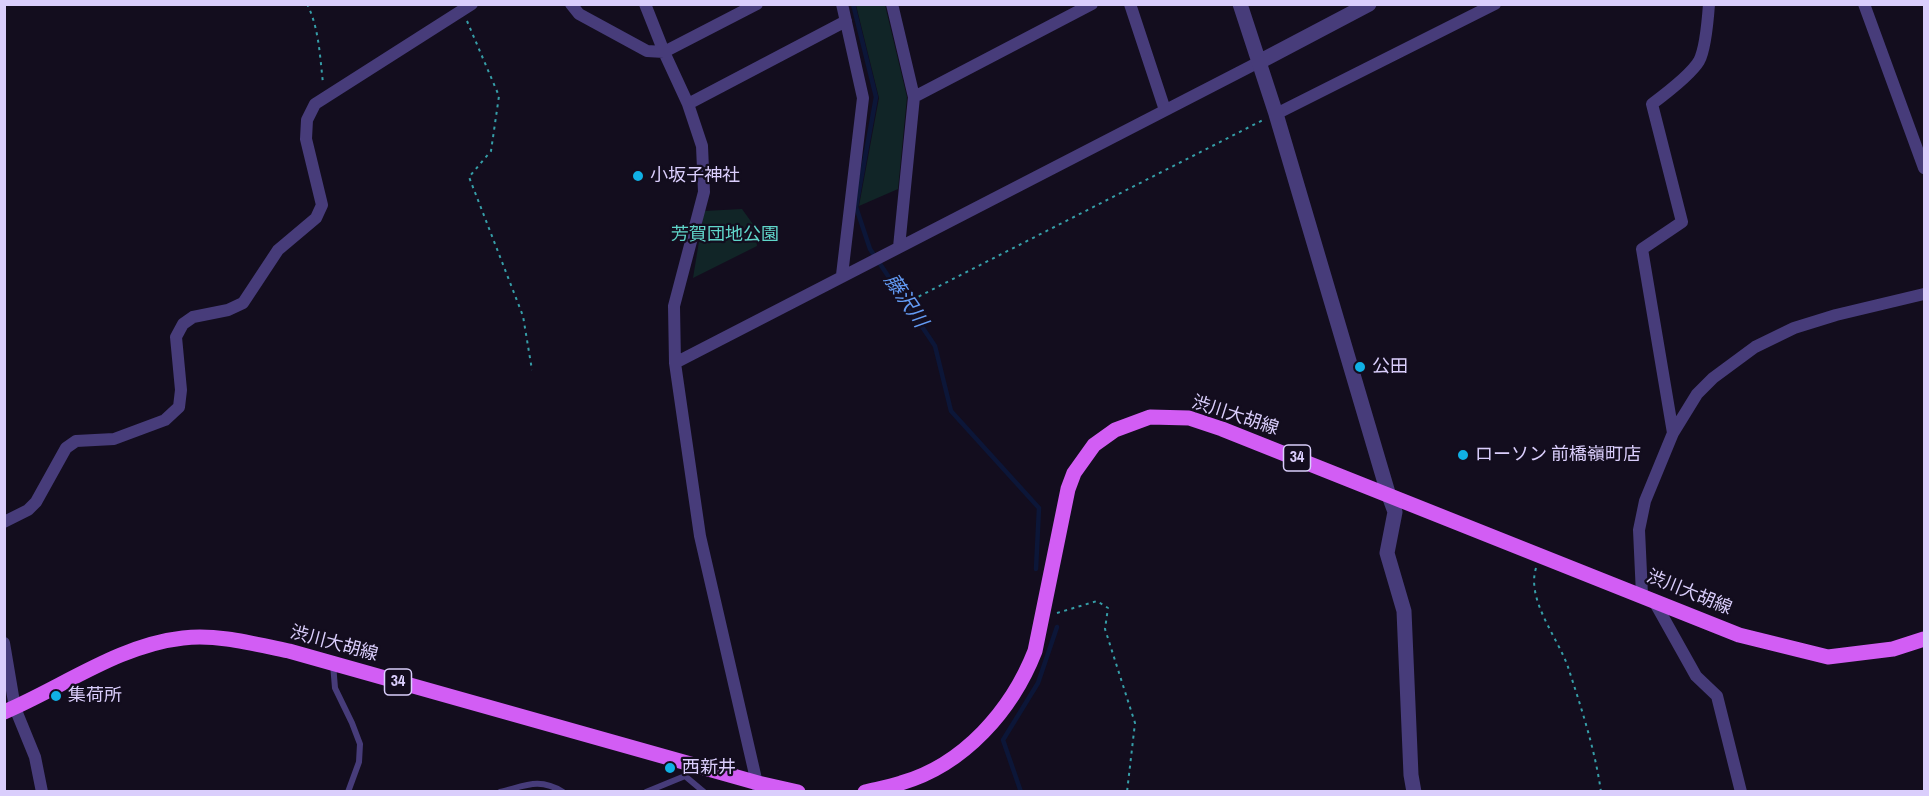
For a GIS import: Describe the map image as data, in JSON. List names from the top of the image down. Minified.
{"streets":{"main road":["渋川大胡線","34"]},"water":["藤沢川"],"parks":["芳賀団地公園"],"places":["小坂子神社","公田","ローソン 前橋嶺町店","集荷所","西新井"]}
